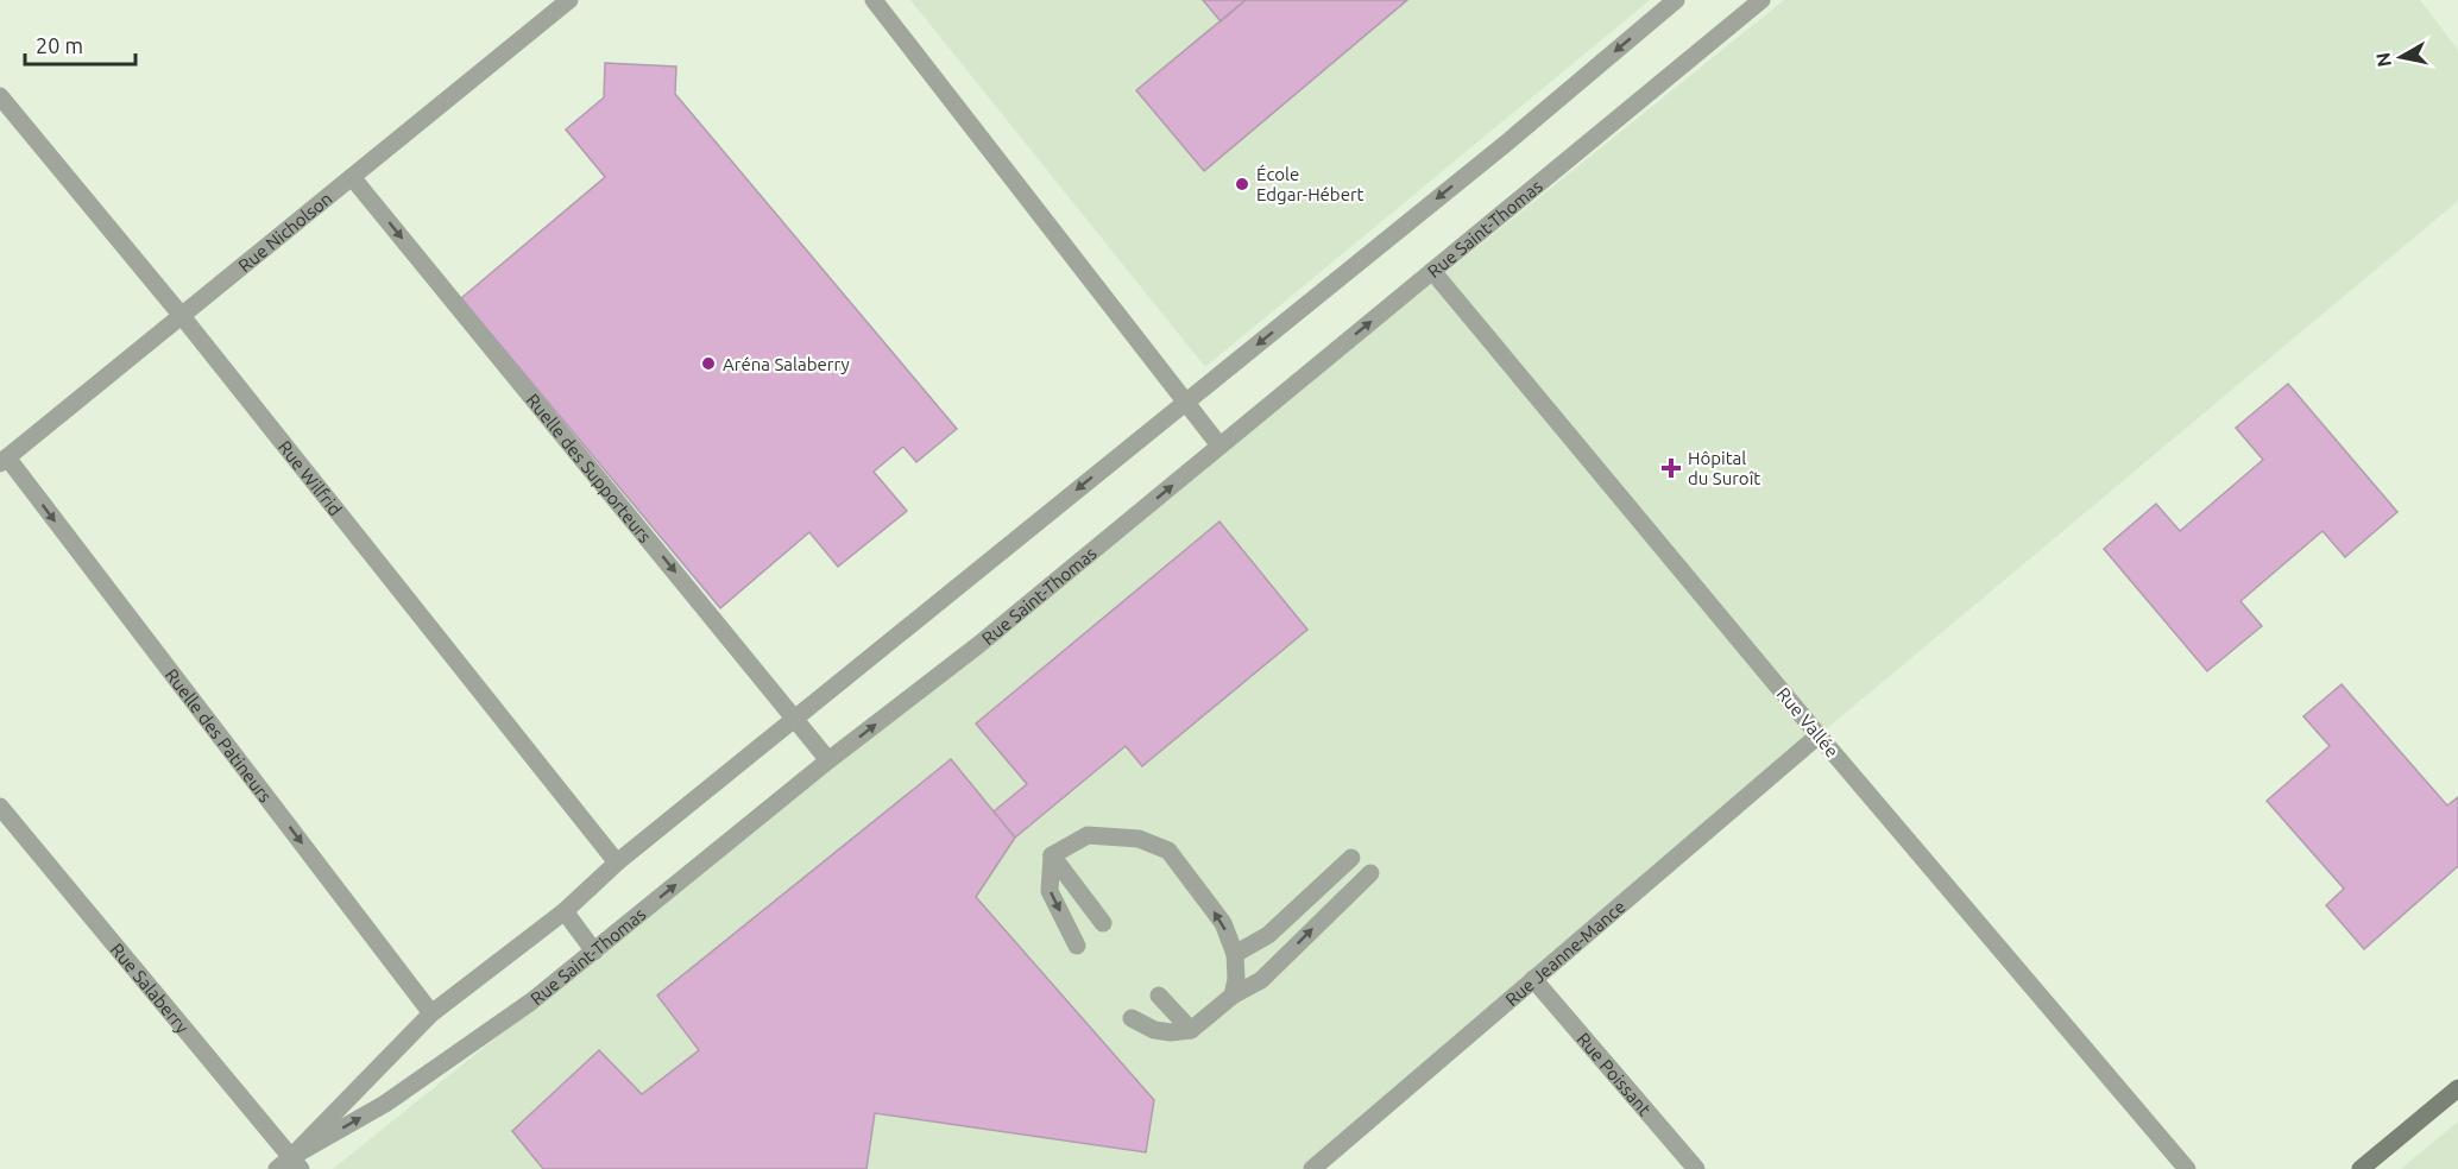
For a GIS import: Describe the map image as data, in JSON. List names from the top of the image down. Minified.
{"streets":{"street":["Rue Saint-Thomas","Rue Nicholson","Ruelle des Supporteurs","Rue Wilfrid","Rue Vallée","Ruelle des Patineurs","Rue Jeanne-Mance","Rue Salaberry","Rue Poissant"]},"crossings":[["Rue Saint-Thomas","Ruelle des Supporteurs"],["Rue Saint-Thomas","Rue Vallée"],["Rue Saint-Thomas","Rue Salaberry"],["Rue Nicholson","Ruelle des Supporteurs"],["Rue Nicholson","Rue Wilfrid"],["Rue Nicholson","Ruelle des Patineurs"],["Rue Vallée","Rue Jeanne-Mance"],["Rue Jeanne-Mance","Rue Poissant"]],"one_way":["Ruelle des Supporteurs","Ruelle des Patineurs"],"places":{"other":["École Edgar-Hébert","Aréna Salaberry"],"health":["Hôpital du Suroît"]},"scale_bar":"20 m","north":"left"}
